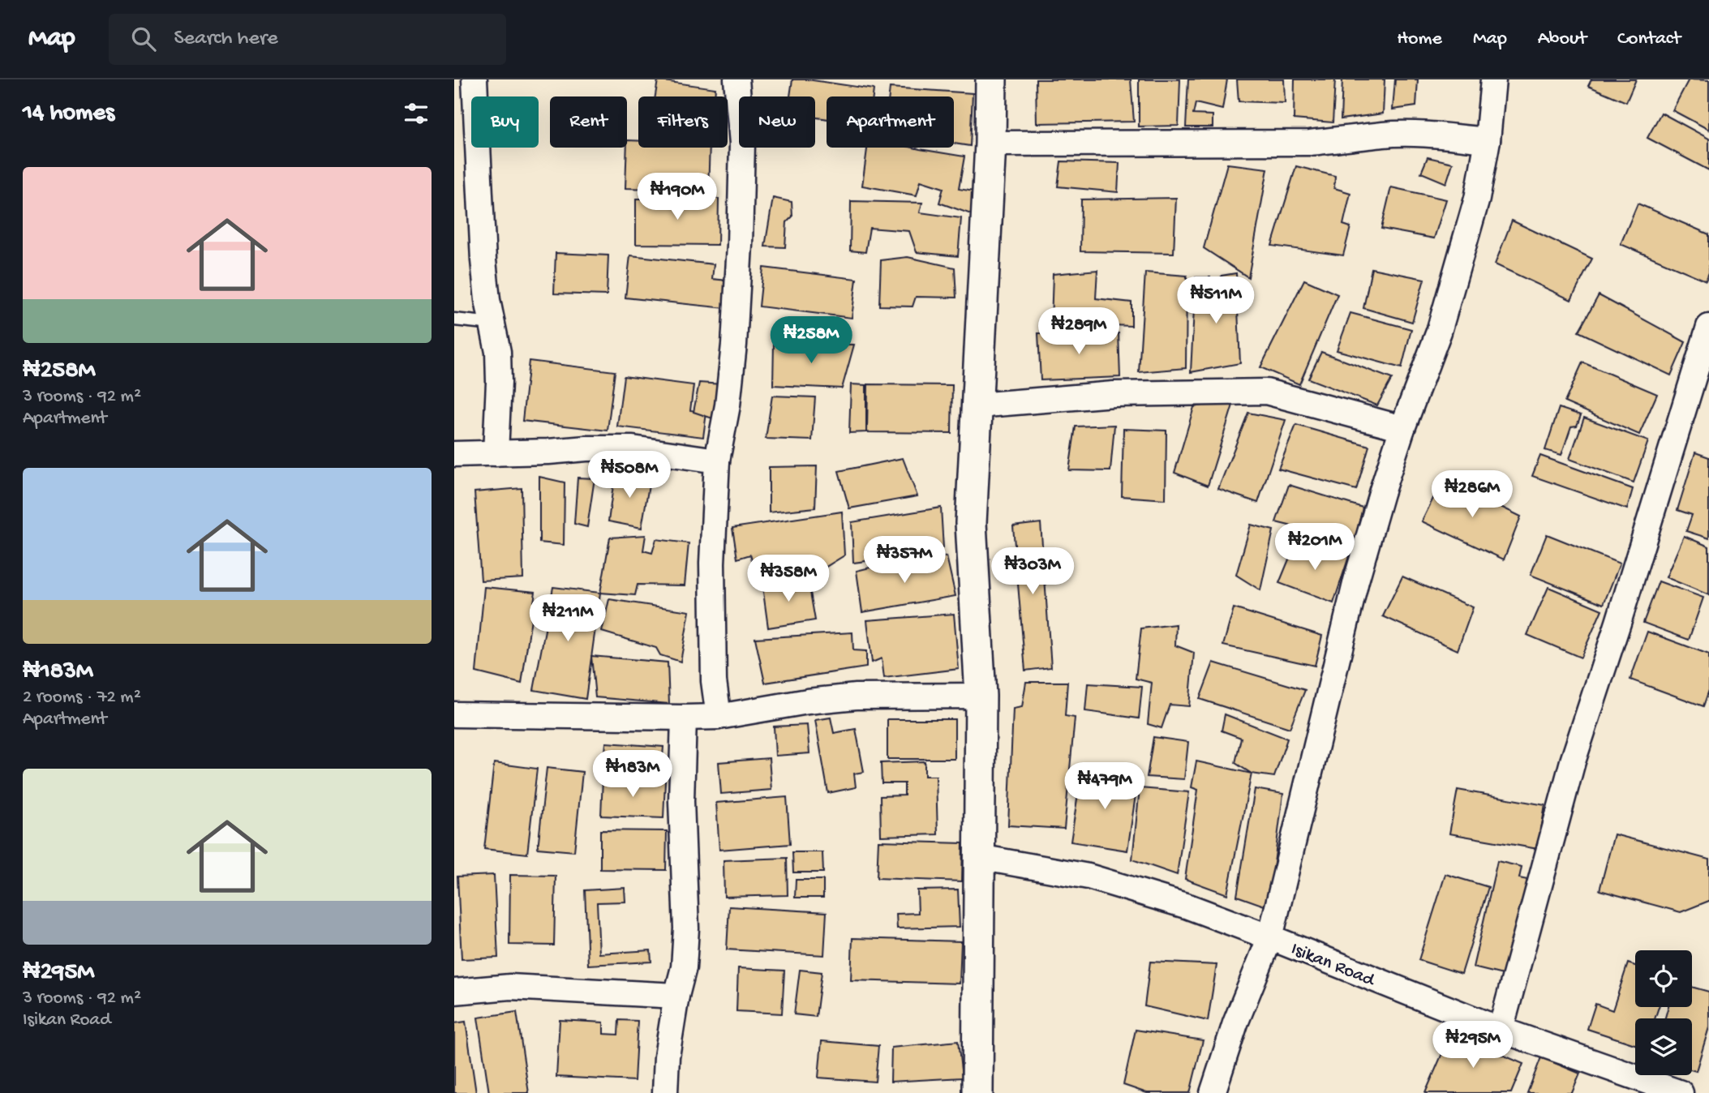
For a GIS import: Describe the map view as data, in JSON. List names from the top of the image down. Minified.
{"streets":{"street":["Isikan Road"]},"page":{"header":"Map","search":"Search here","nav":["Home","Map","About","Contact"],"heading":"14 homes","chip":["Buy","Rent","Filters","New","Apartment"],"list":[{"name":"₦258M","note":"3 rooms · 92 m² · Apartment"},{"name":"₦183M","note":"2 rooms · 72 m² · Apartment"},{"name":"₦295M","note":"3 rooms · 92 m² · Isikan Road"}],"price":["₦190M","₦511M","₦289M","₦258M","₦508M","₦286M","₦201M","₦357M","₦303M","₦358M","₦211M","₦183M","₦479M","₦295M"]}}
